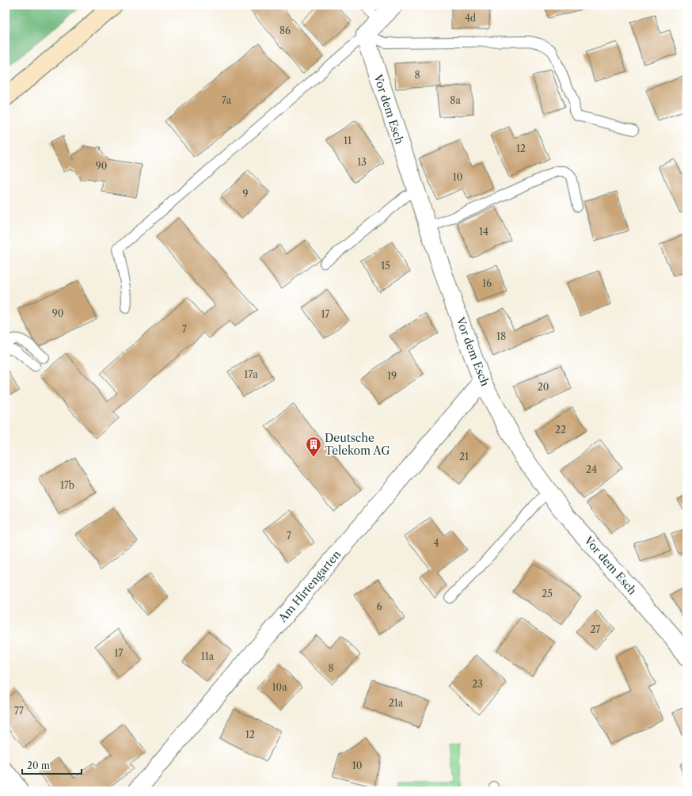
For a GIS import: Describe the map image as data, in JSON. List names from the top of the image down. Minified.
{"streets":{"street":["Vor dem Esch","Am Hirtengarten"]},"crossings":[["Vor dem Esch","Am Hirtengarten"]],"places":{"building":["Deutsche Telekom AG"]},"house_numbers":["4d","86","8","7a","8a","11","12","13","90","10","9","14","15","16","90","17","7","18","17a","19","20","22","21","24","17b","7","4","25","6","27","17","11a","8","23","10a","21a","77","12","10"],"scale_bar":"20 m"}
